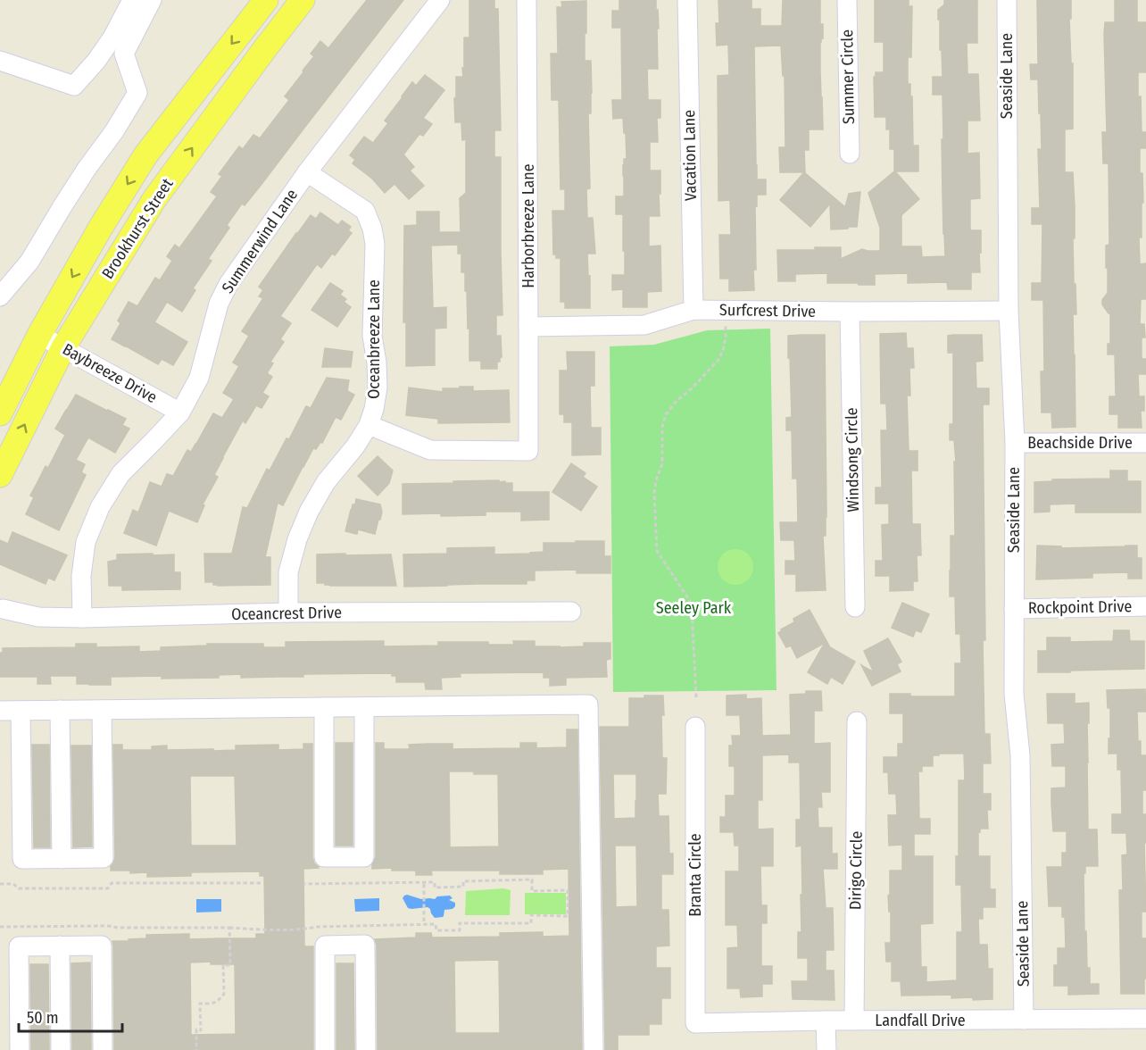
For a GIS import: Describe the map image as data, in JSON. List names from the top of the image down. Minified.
{"streets":{"main road":["Brookhurst Street"],"street":["Seaside Lane","Summer Circle","Vacation Lane","Harborbreeze Lane","Summerwind Lane","Surfcrest Drive","Oceanbreeze Lane","Baybreeze Drive","Beachside Drive","Windsong Circle","Rockpoint Drive","Oceancrest Drive","Dirigo Circle","Branta Circle","Landfall Drive"]},"crossings":[["Seaside Lane","Surfcrest Drive"],["Seaside Lane","Beachside Drive"],["Seaside Lane","Rockpoint Drive"],["Seaside Lane","Landfall Drive"],["Vacation Lane","Surfcrest Drive"],["Harborbreeze Lane","Surfcrest Drive"],["Harborbreeze Lane","Oceanbreeze Lane"],["Brookhurst Street","Baybreeze Drive"],["Summerwind Lane","Oceanbreeze Lane"],["Summerwind Lane","Baybreeze Drive"],["Summerwind Lane","Oceancrest Drive"],["Surfcrest Drive","Windsong Circle"],["Oceanbreeze Lane","Oceancrest Drive"],["Dirigo Circle","Landfall Drive"],["Branta Circle","Landfall Drive"]],"parks":["Seeley Park"],"scale_bar":"50 m"}
